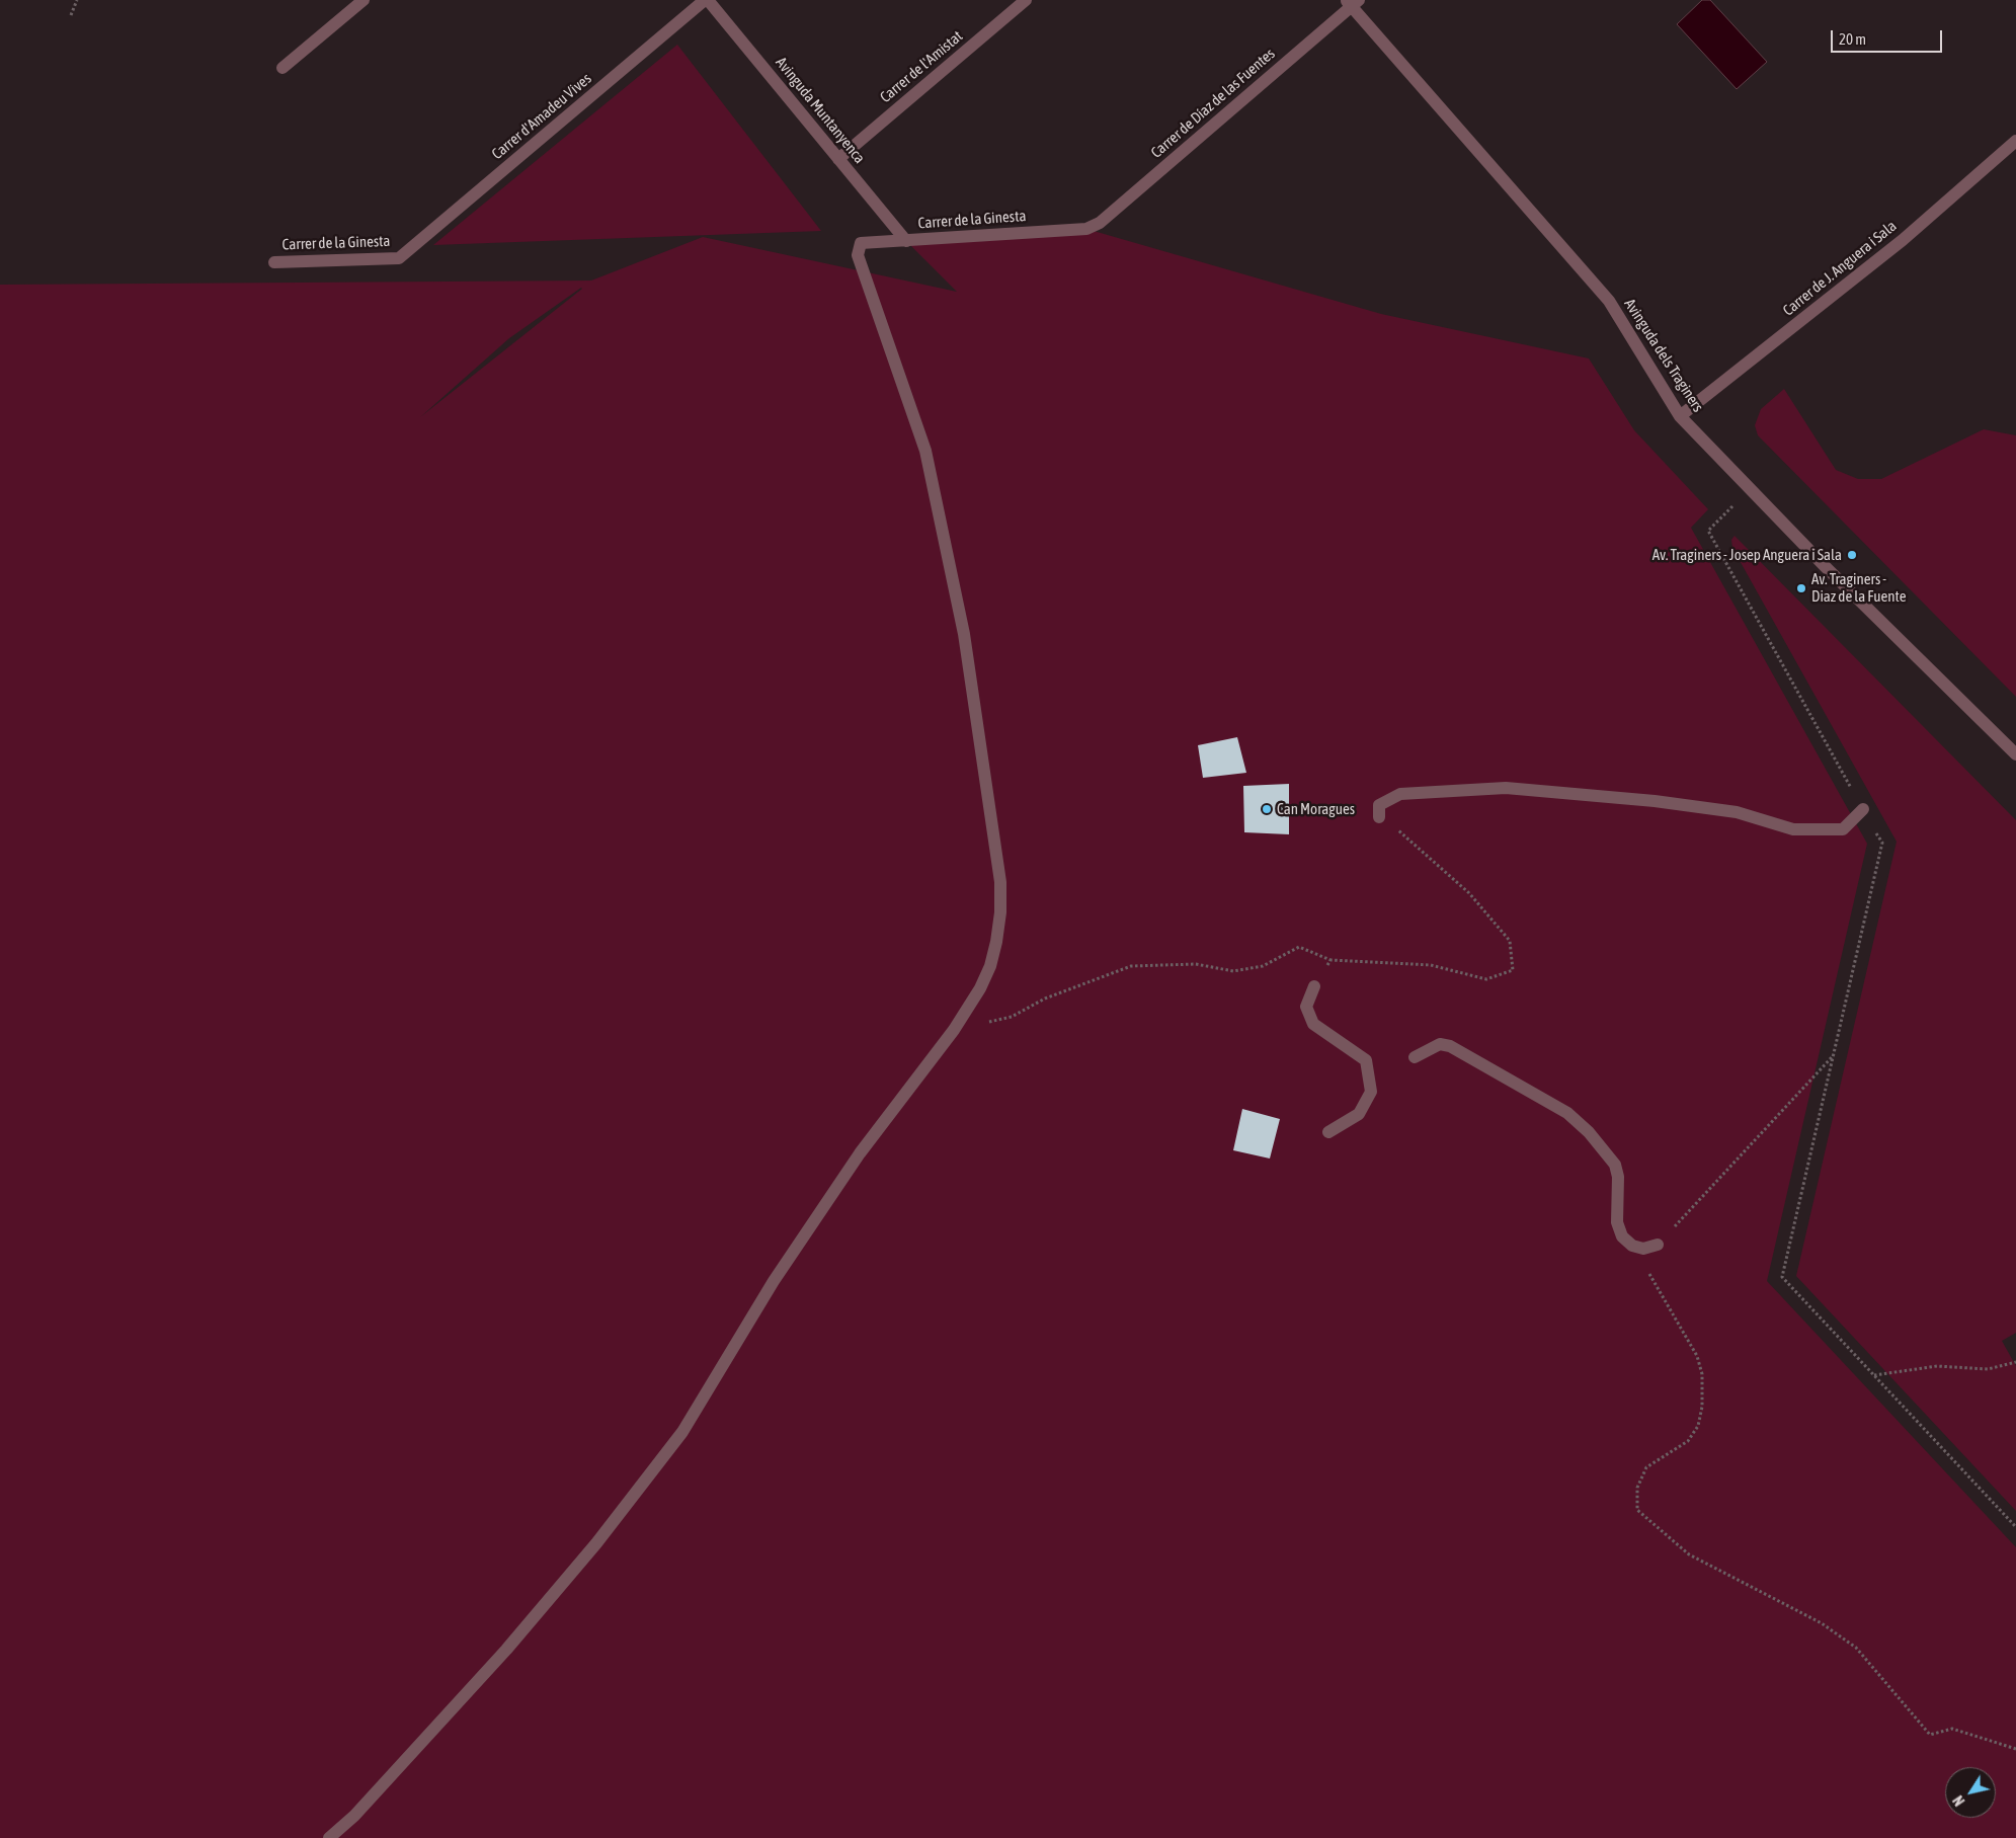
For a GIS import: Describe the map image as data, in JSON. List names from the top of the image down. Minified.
{"streets":{"street":["Carrer de l'Amistat","Carrer de Díaz de las Fuentes","Avinguda Muntanyenca","Carrer d'Amadeu Vives","Carrer de la Ginesta","Carrer de J. Anguera i Sala","Avinguda dels Traginers"]},"crossings":[["Carrer de l'Amistat","Avinguda Muntanyenca"],["Carrer de Díaz de las Fuentes","Carrer de la Ginesta"],["Carrer de Díaz de las Fuentes","Avinguda dels Traginers"],["Avinguda Muntanyenca","Carrer d'Amadeu Vives"],["Avinguda Muntanyenca","Carrer de la Ginesta"],["Carrer d'Amadeu Vives","Carrer de la Ginesta"],["Carrer de J. Anguera i Sala","Avinguda dels Traginers"]],"places":["Av. Traginers - Josep Anguera i Sala","Av. Traginers - Diaz de la Fuente","Can Moragues"],"scale_bar":"20 m","north":"bottom left"}
